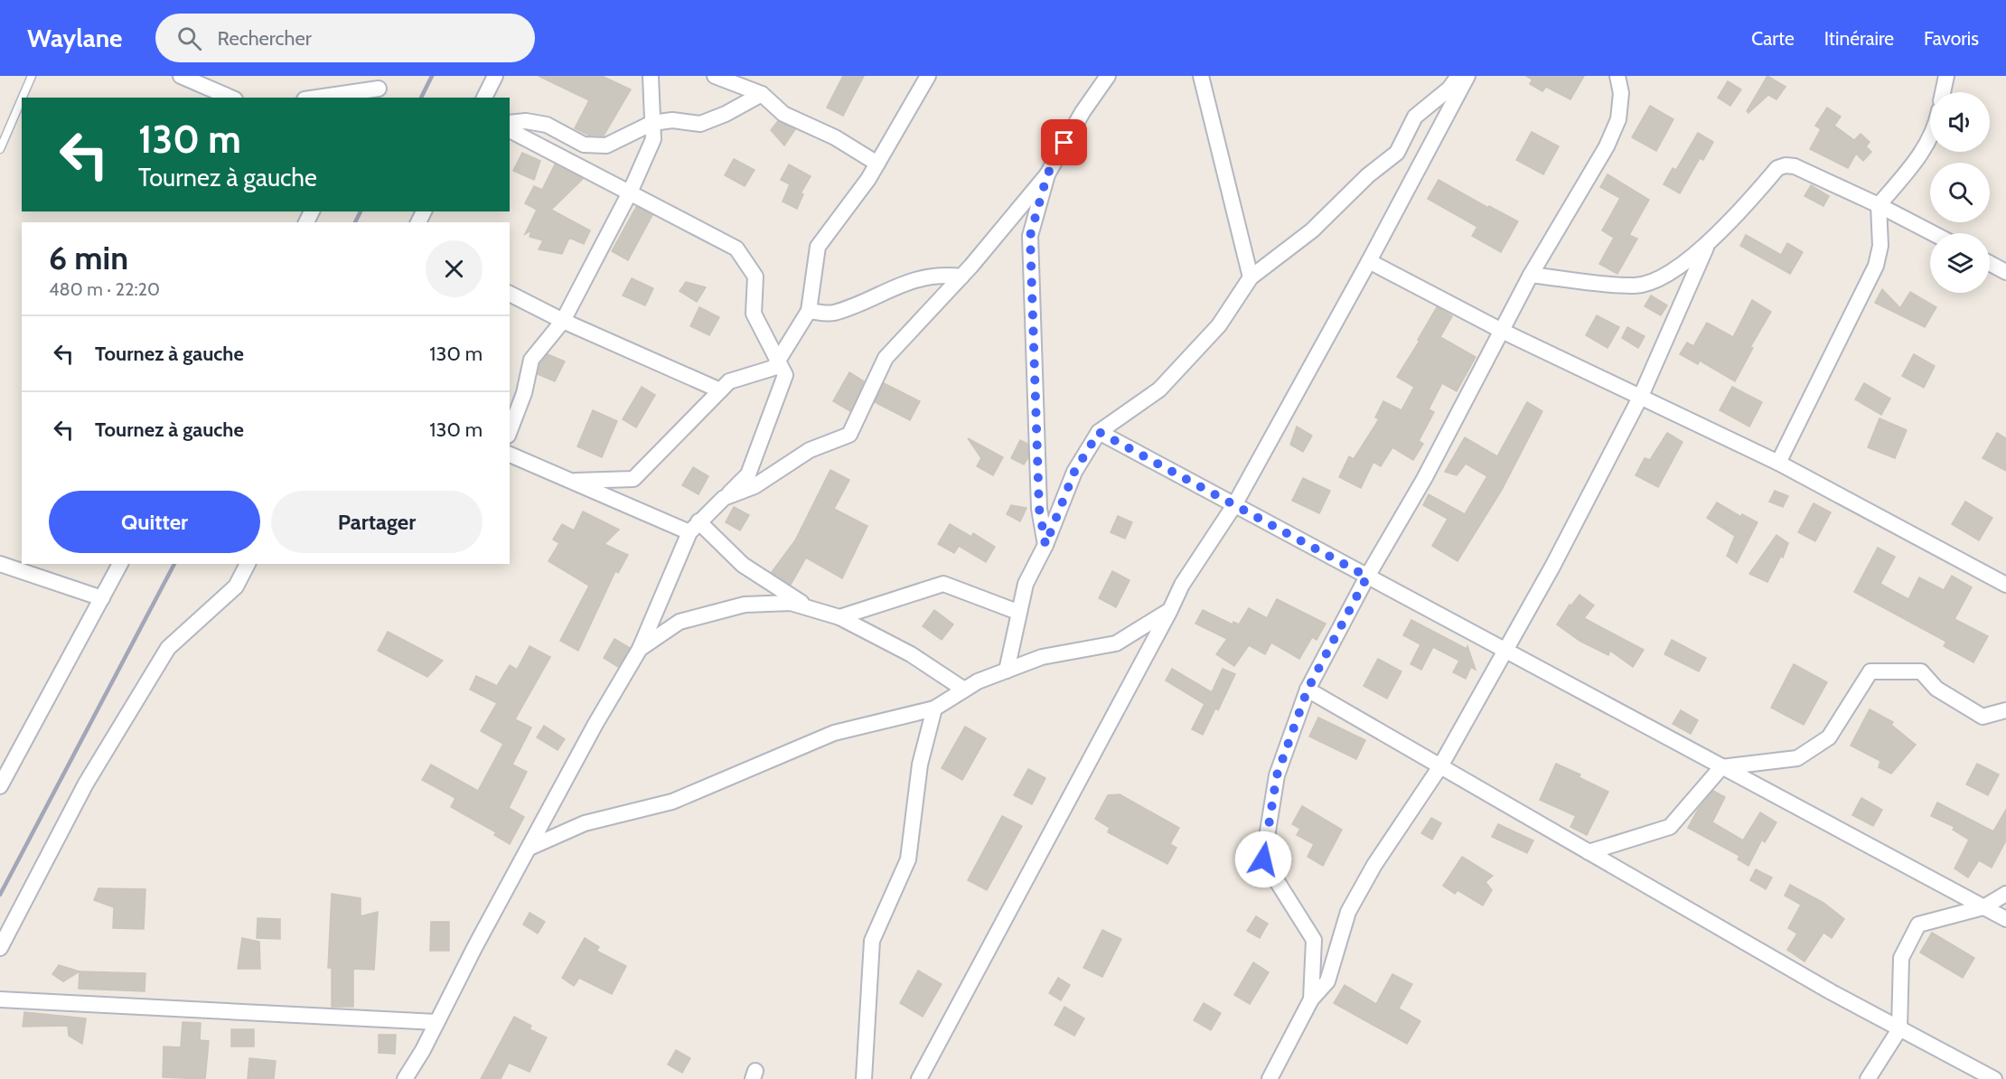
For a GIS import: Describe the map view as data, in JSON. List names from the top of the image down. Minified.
{"page":{"header":"Waylane","search":"Rechercher","nav":["Carte","Itinéraire","Favoris"],"turn":["130 m","Tournez à gauche"],"heading":["6 min","480 m · 22:20"],"list":[{"name":"Tournez à gauche","value":"130 m"},{"name":"Tournez à gauche","value":"130 m"}],"buttons":["Quitter","Partager"]}}
